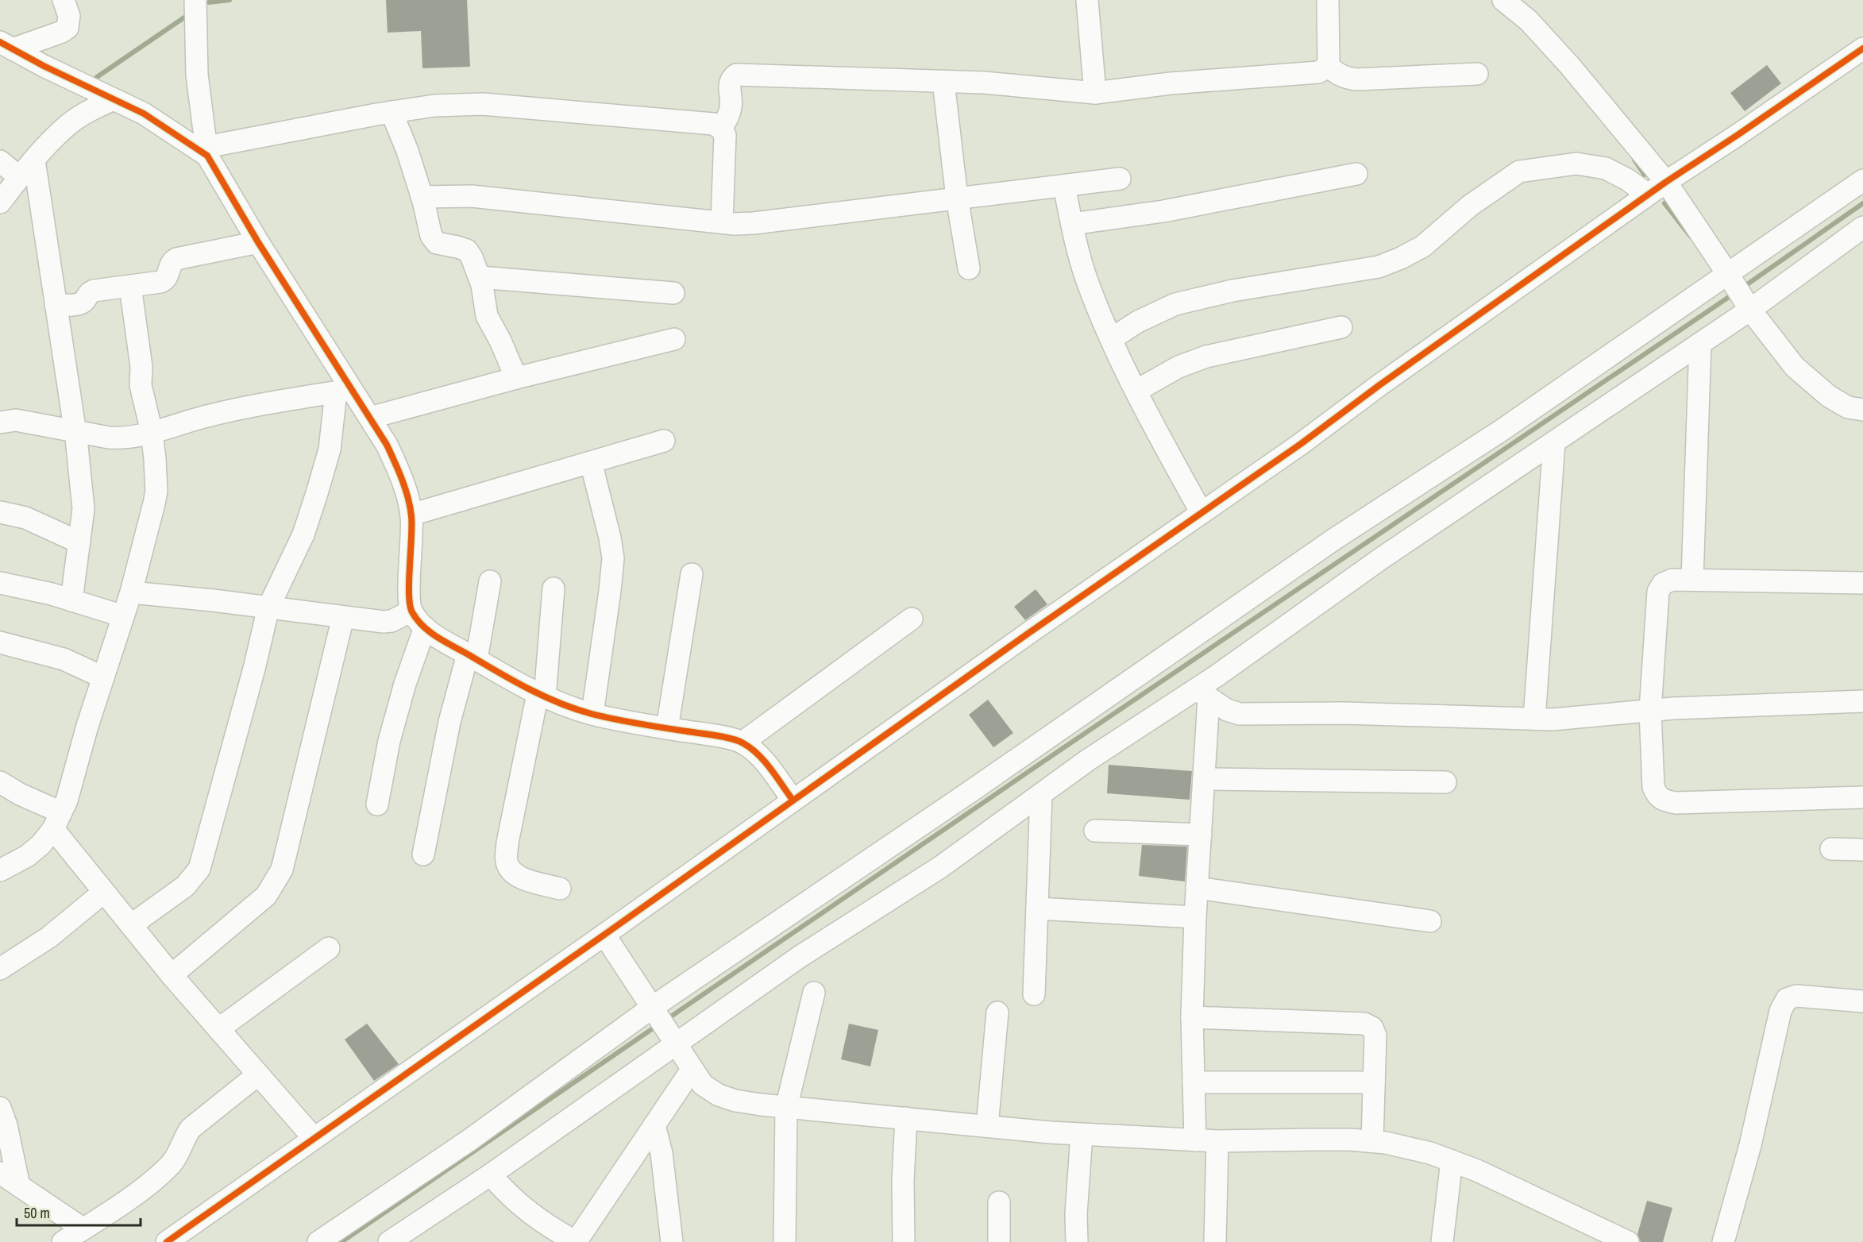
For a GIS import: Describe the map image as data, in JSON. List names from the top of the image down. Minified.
{"scale_bar":"50 m"}
